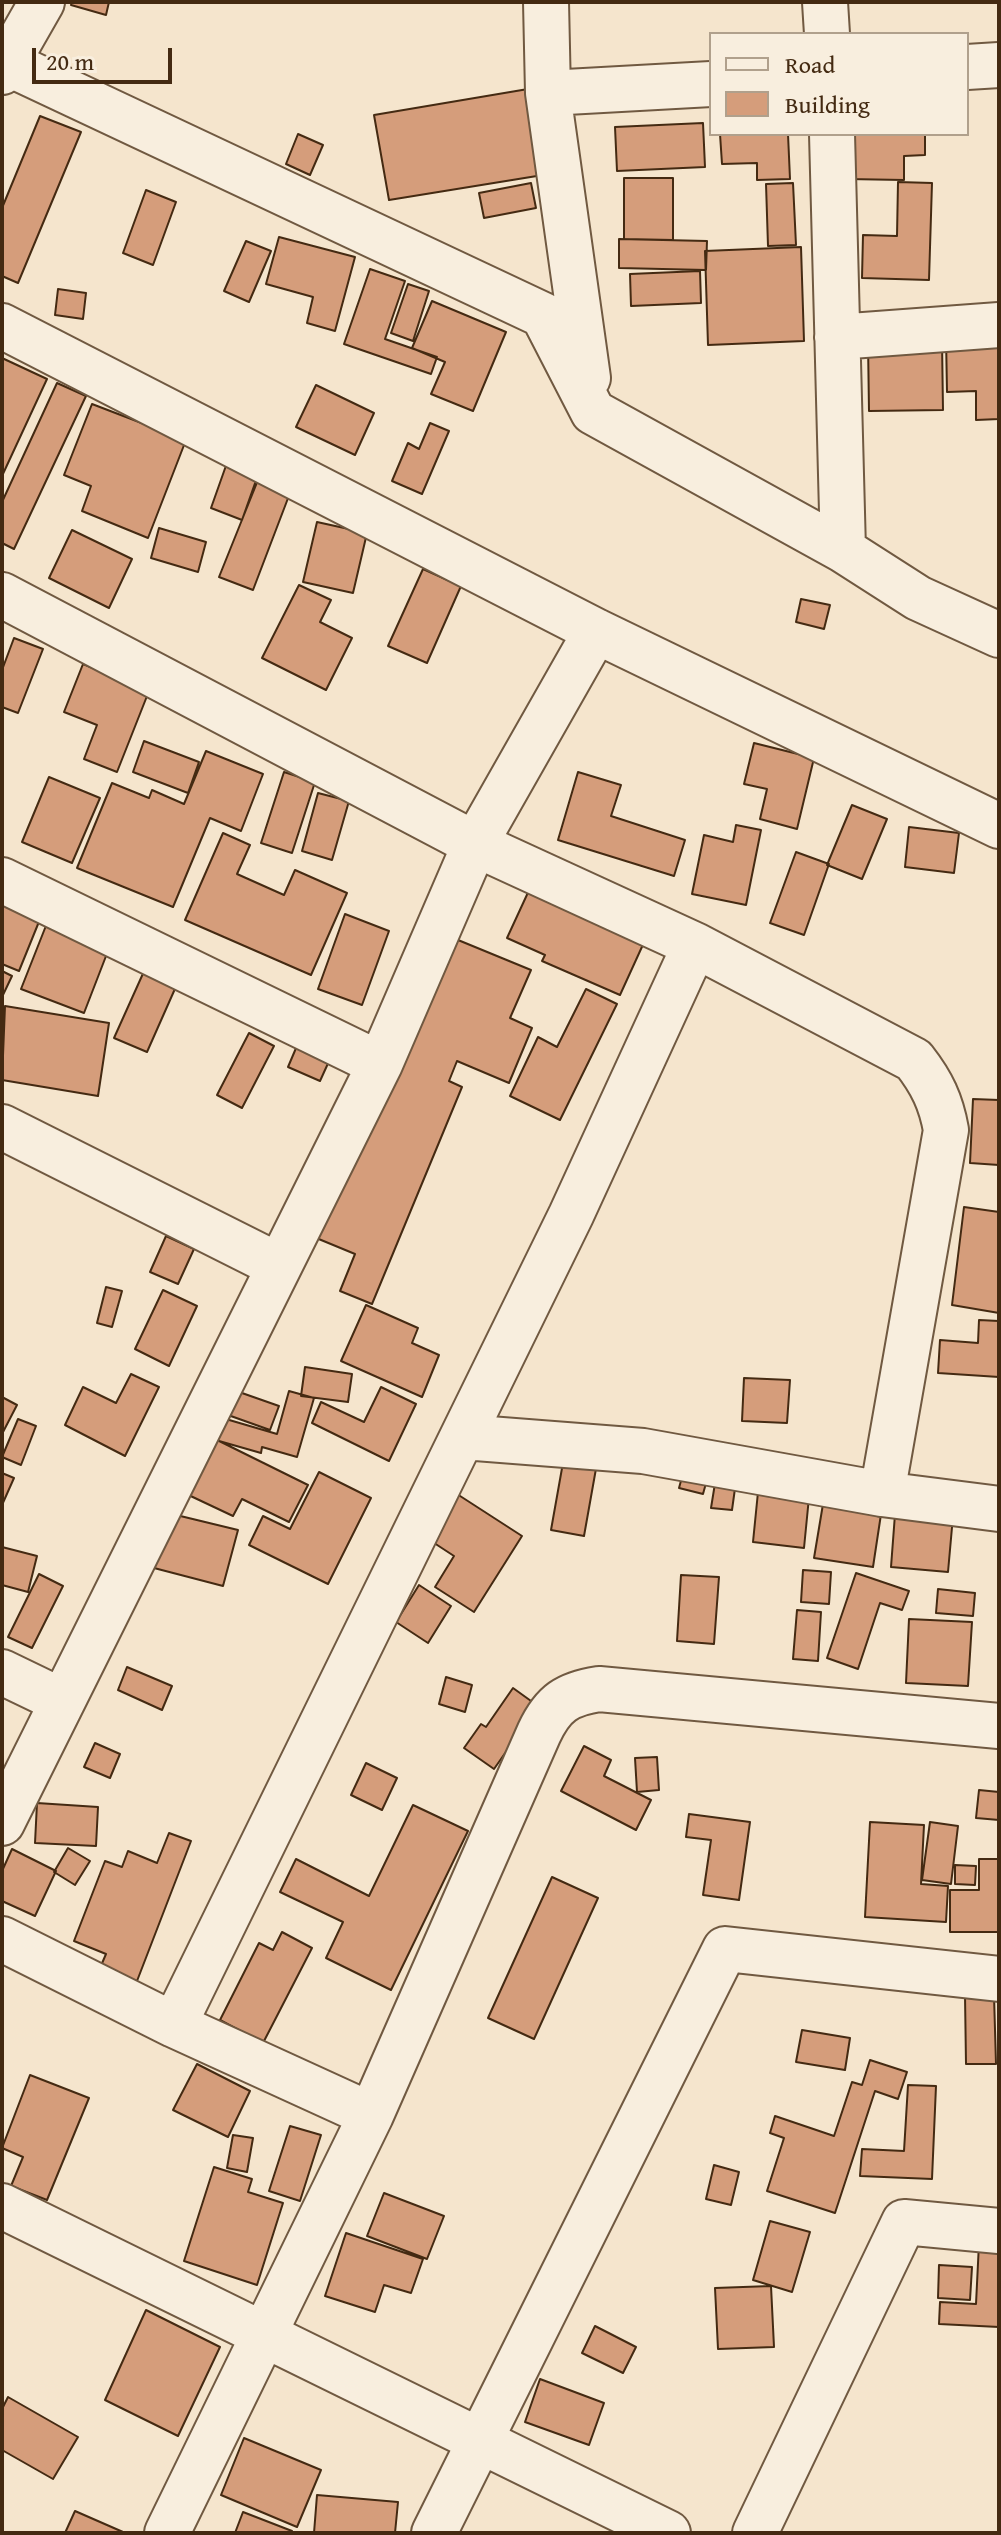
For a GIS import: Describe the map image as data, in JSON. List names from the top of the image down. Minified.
{"legend":["Road","Building"],"scale_bar":"20 m"}
